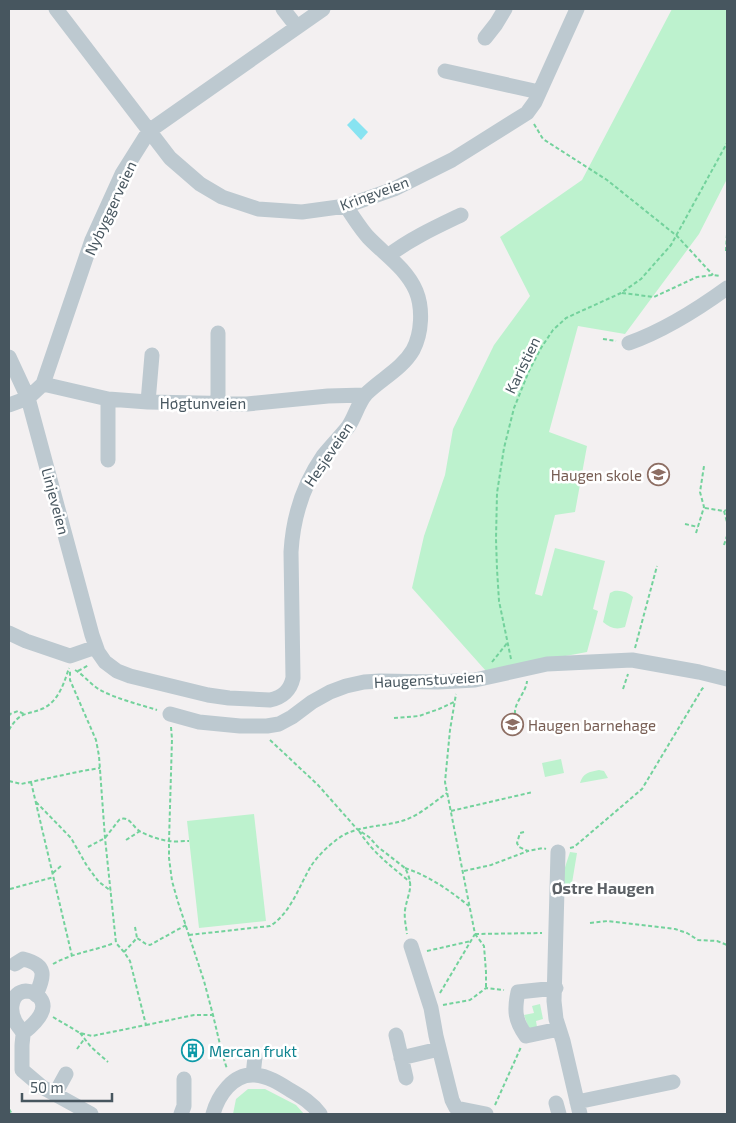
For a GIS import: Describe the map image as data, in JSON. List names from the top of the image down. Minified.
{"streets":{"street":["Kringveien","Nybyggerveien","Høgtunveien","Hesjeveien","Linjeveien","Haugenstuveien"],"path":["Karistien"]},"crossings":[["Kringveien","Nybyggerveien"],["Kringveien","Hesjeveien"],["Nybyggerveien","Høgtunveien"],["Nybyggerveien","Linjeveien"],["Karistien","Haugenstuveien"],["Høgtunveien","Hesjeveien"],["Hesjeveien","Linjeveien"]],"districts":["Østre Haugen"],"places":{"school or university":["Haugen skole","Haugen barnehage"],"building":["Mercan frukt"]},"scale_bar":"50 m"}
